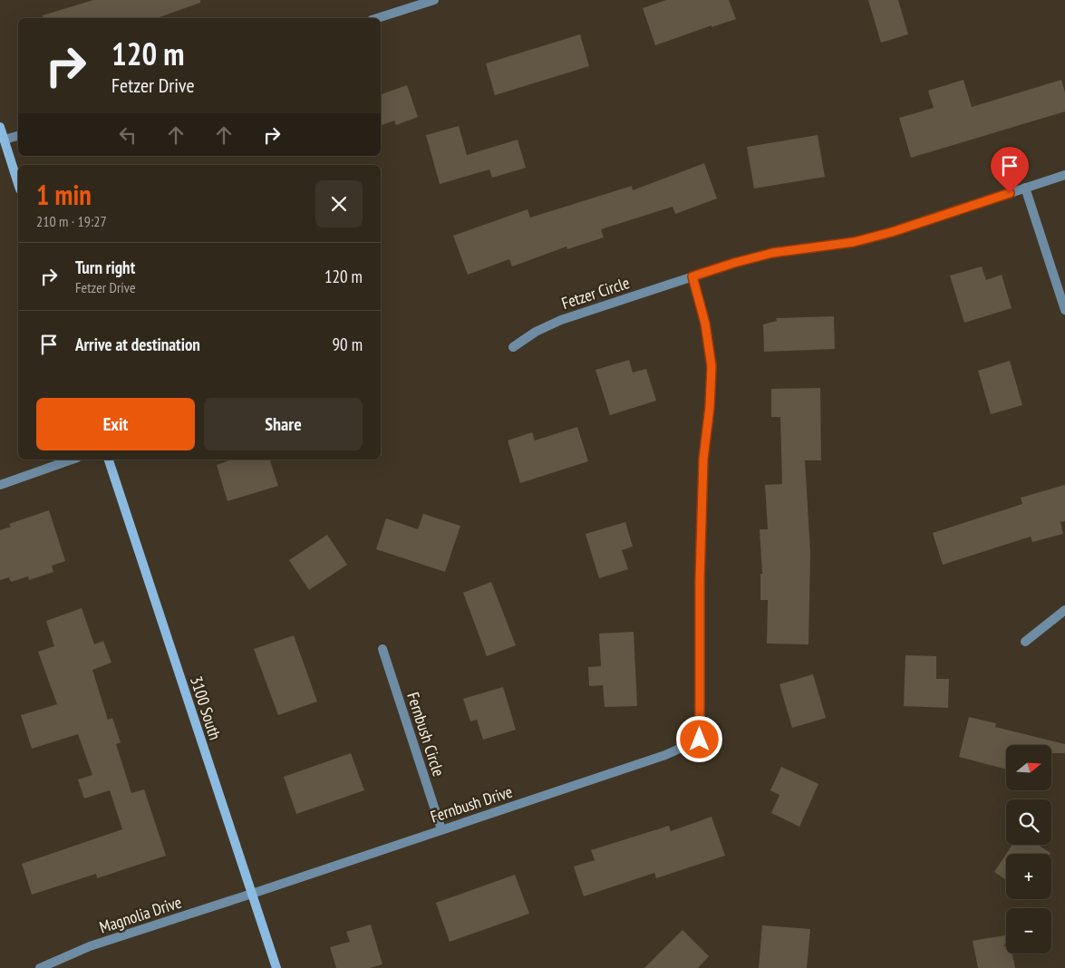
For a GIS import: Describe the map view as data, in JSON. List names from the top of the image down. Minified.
{"streets":{"street":["Fetzer Circle","3100 South","Fernbush Circle","Fernbush Drive","Magnolia Drive"]},"crossings":[["Fetzer Circle","Fernbush Drive"],["3100 South","Fernbush Drive"],["3100 South","Magnolia Drive"],["Fernbush Circle","Fernbush Drive"],["Fernbush Drive","Magnolia Drive"]],"north":"right","page":{"turn":["120 m","Fetzer Drive"],"heading":["1 min","210 m · 19:27"],"list":[{"name":"Turn right","note":"Fetzer Drive","value":"120 m"},{"name":"Arrive at destination","value":"90 m"}],"buttons":["Exit","Share"],"map_buttons":["+","−"]}}
